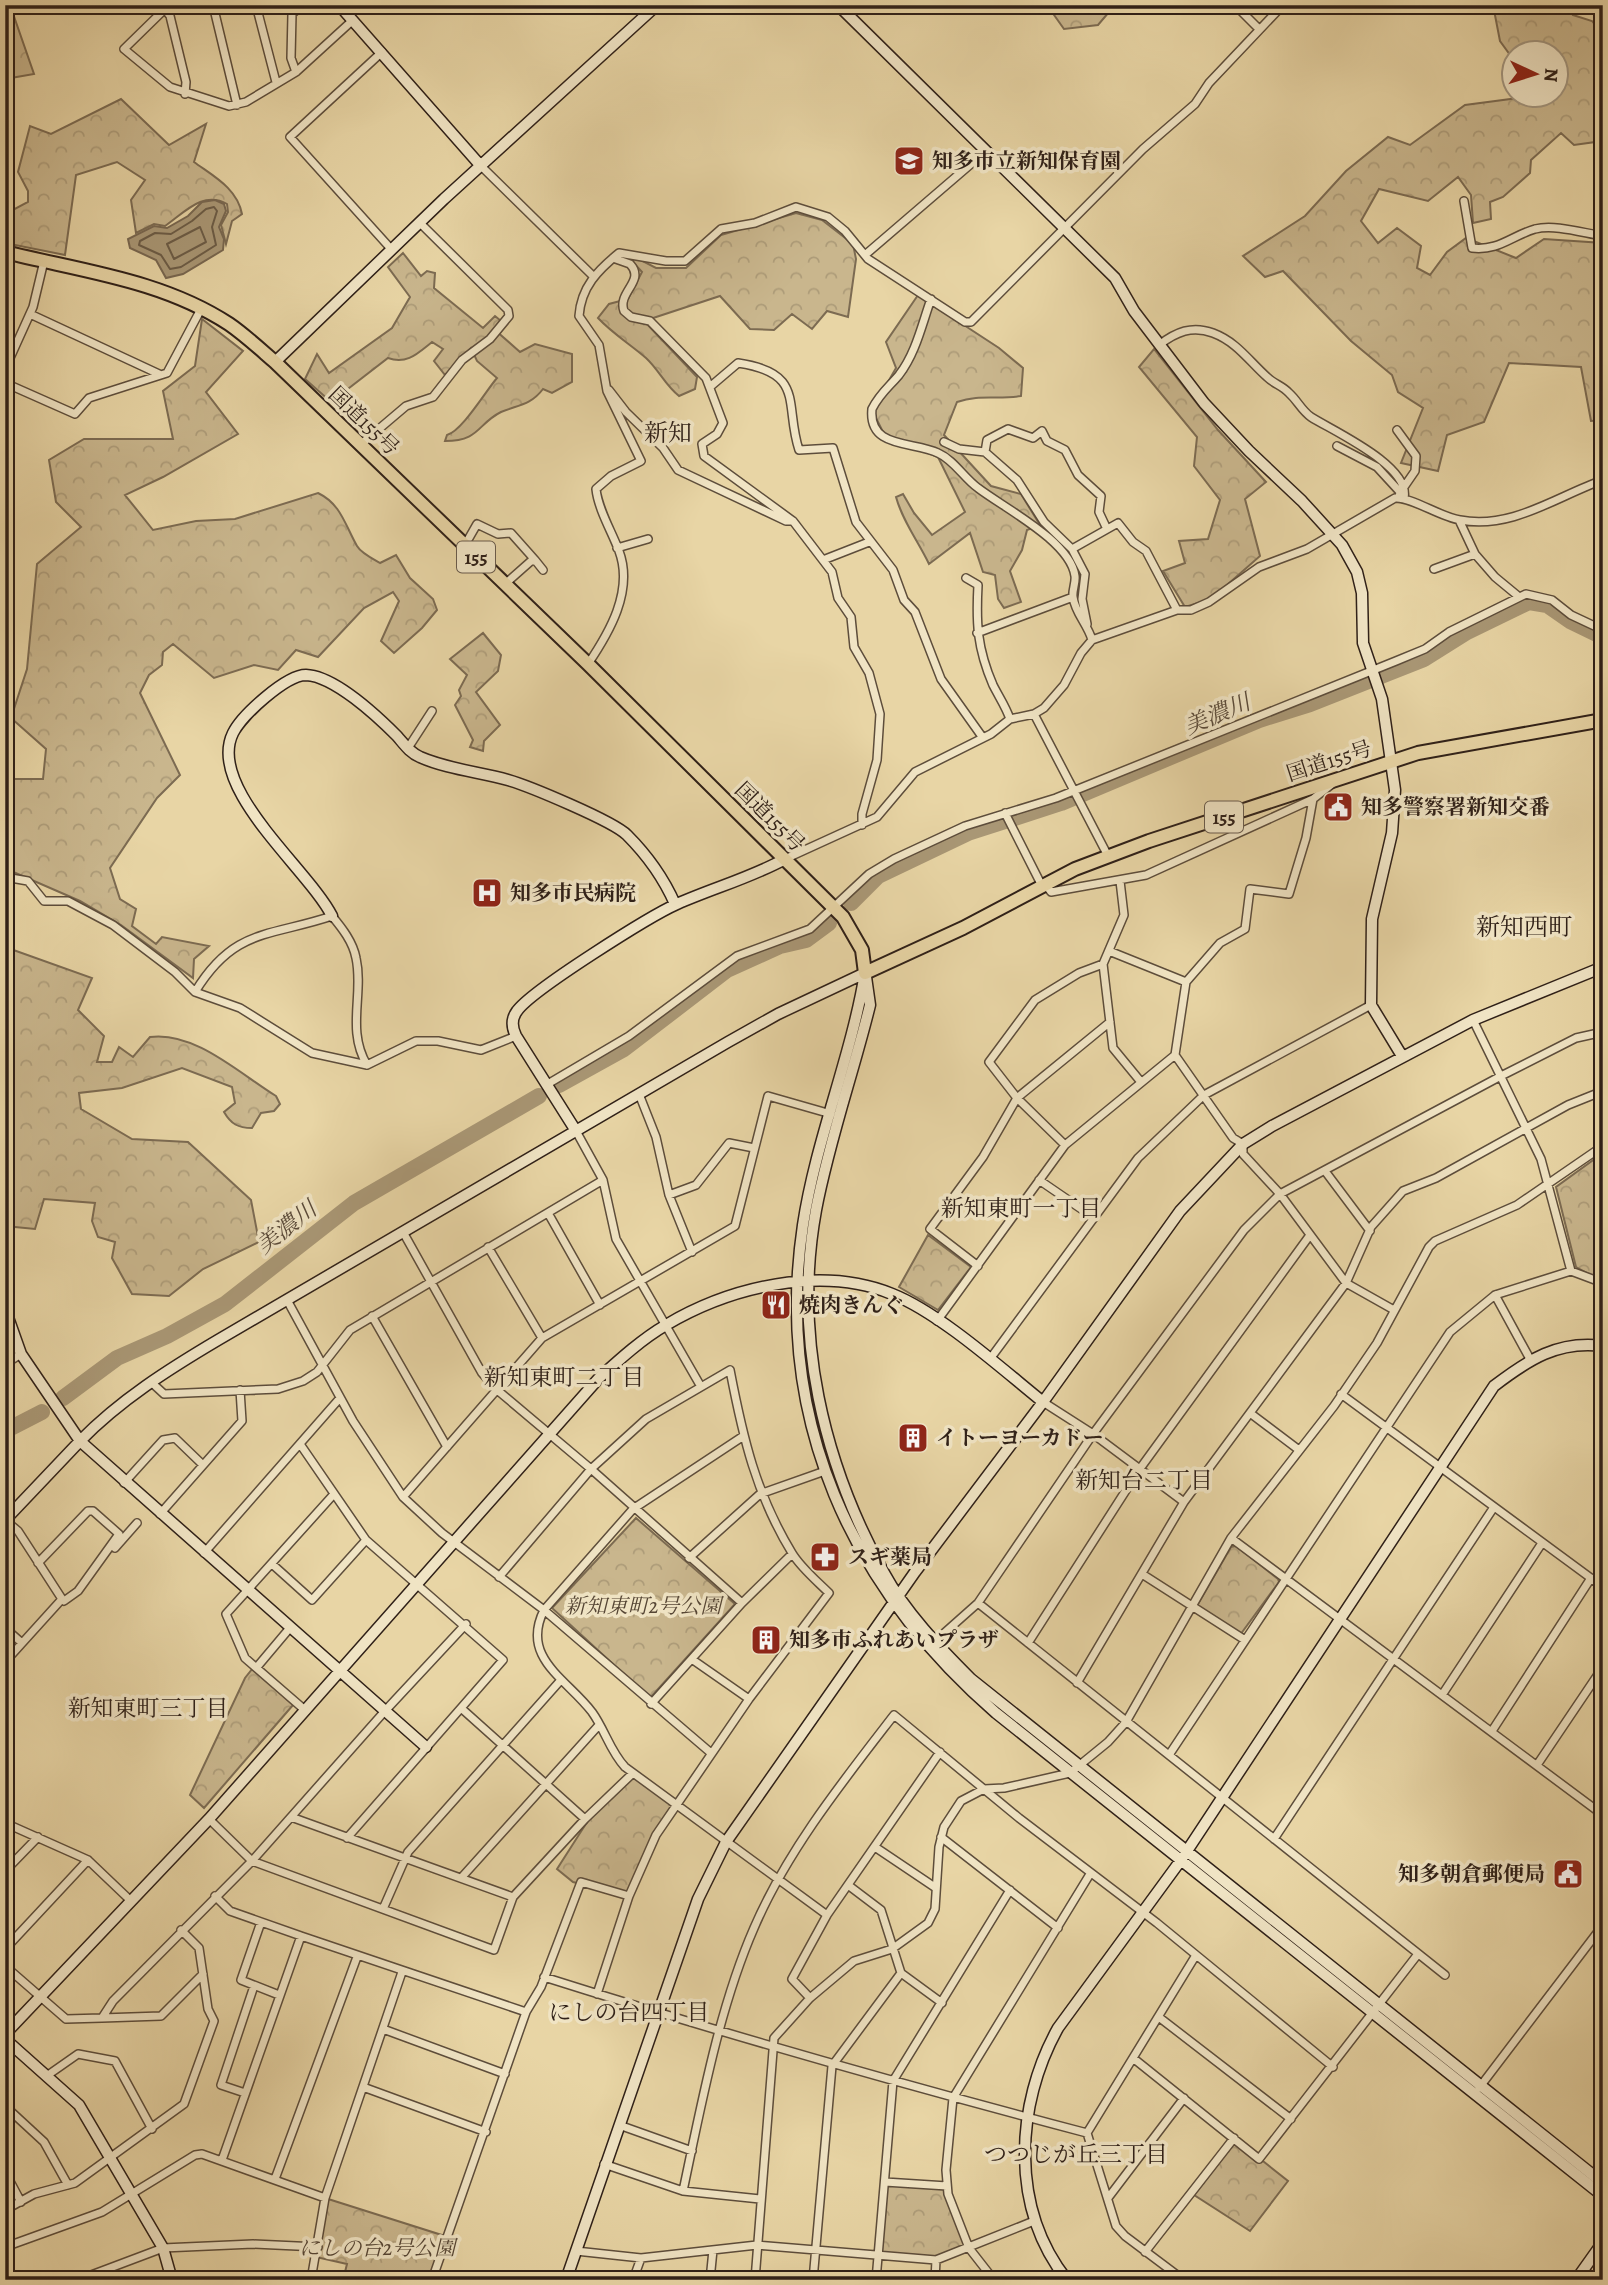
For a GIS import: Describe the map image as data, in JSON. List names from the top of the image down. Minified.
{"streets":{"highway":["国道155号","155"]},"districts":["新知","新知西町","新知東町一丁目","新知東町二丁目","新知台二丁目","新知東町三丁目","にしの台四丁目","つつじが丘三丁目"],"water":["美濃川"],"parks":["新知東町2号公園","にしの台2号公園"],"places":{"school or university":["知多市立新知保育園"],"public building":["知多警察署新知交番","知多朝倉郵便局"],"hospital":["知多市民病院"],"restaurant":["焼肉きんぐ"],"building":["イトーヨーカドー","知多市ふれあいプラザ"],"pharmacy":["スギ薬局"]},"north":"right"}
